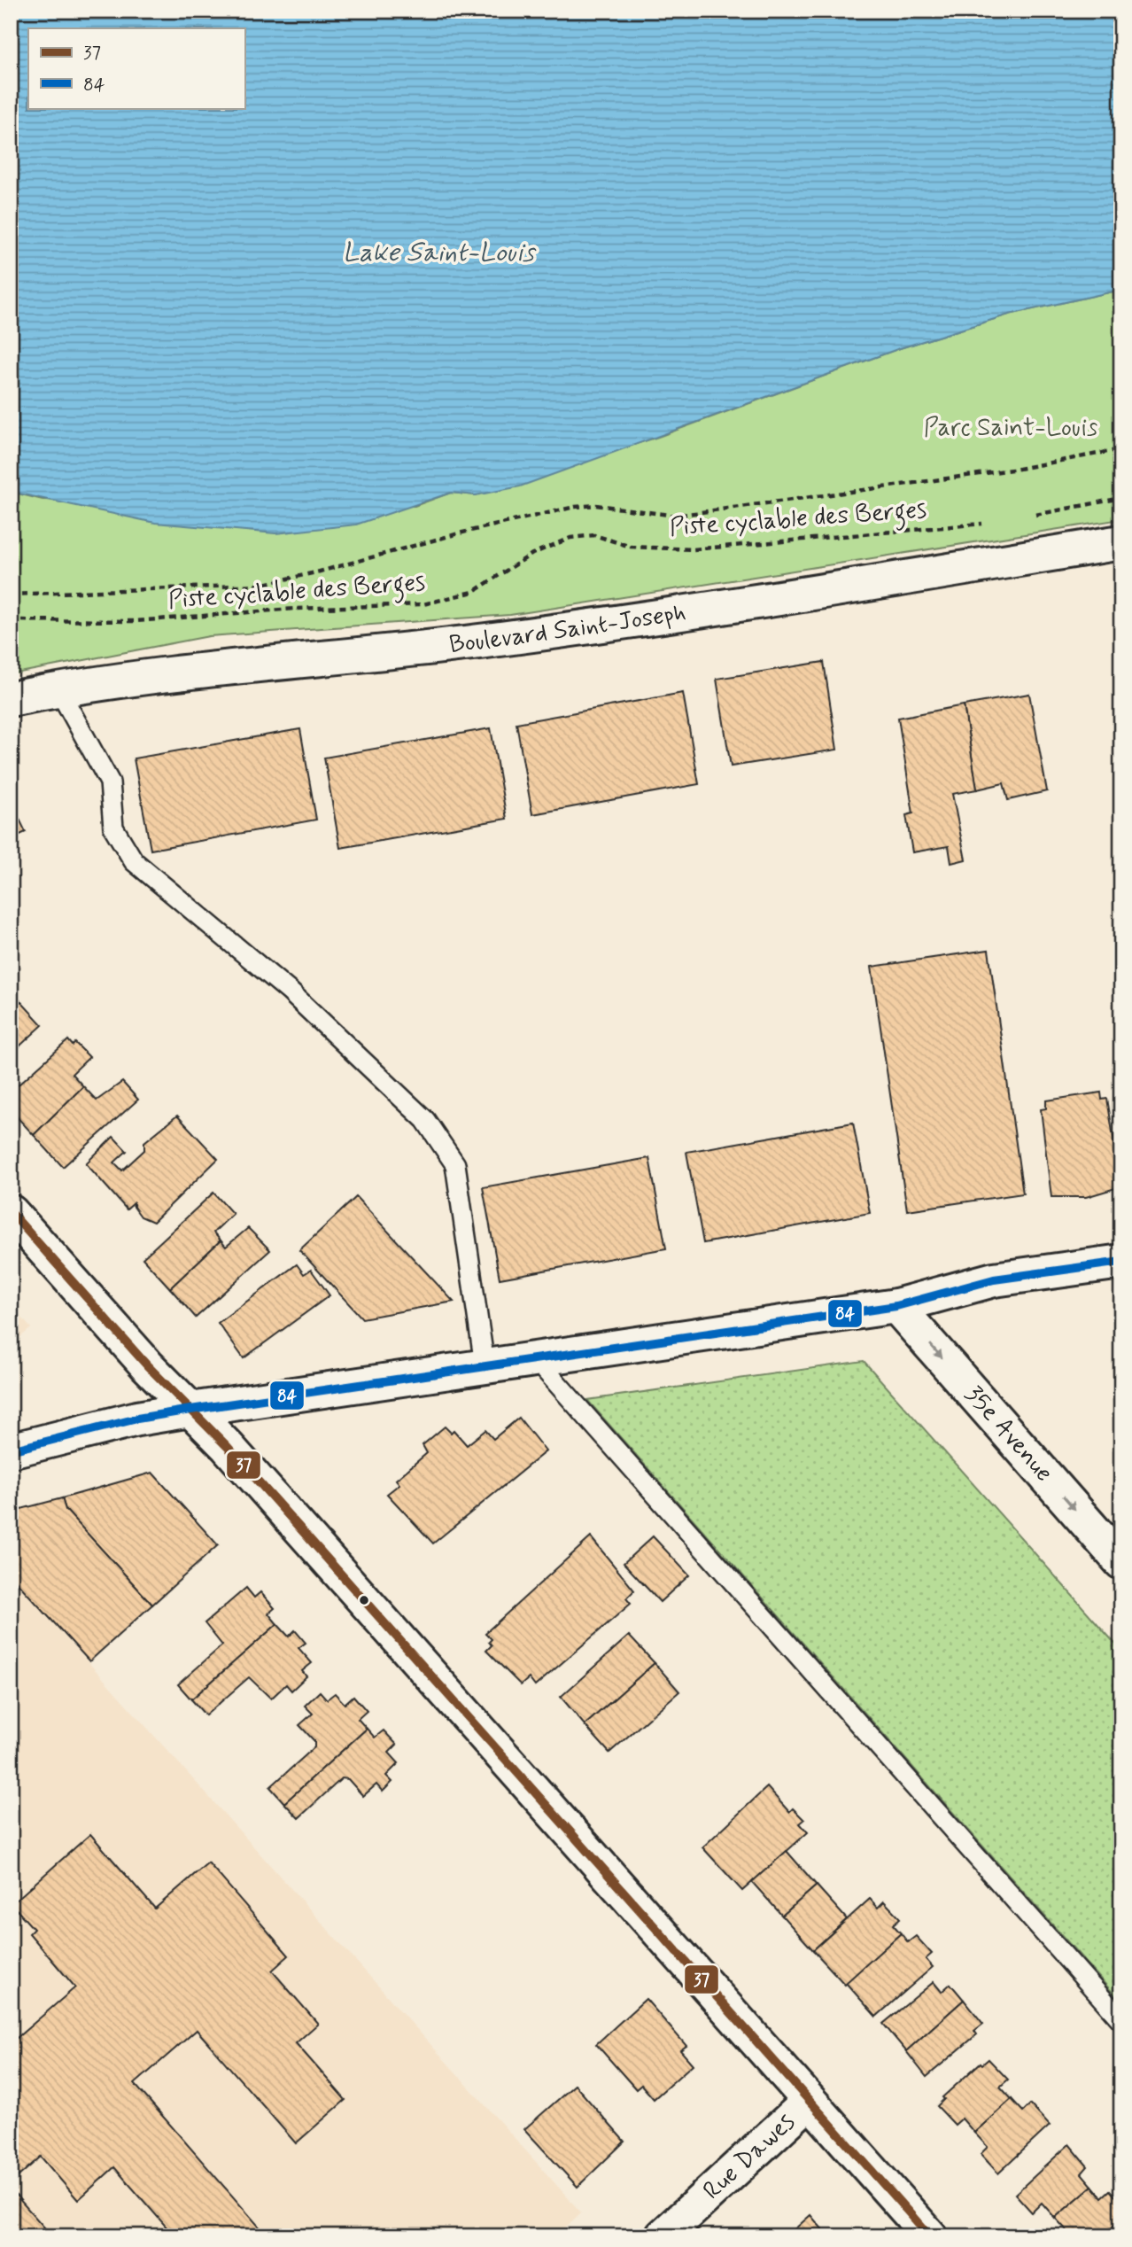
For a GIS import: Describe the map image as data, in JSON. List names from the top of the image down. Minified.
{"streets":{"street":["Boulevard Saint-Joseph","35e Avenue","Rue Dawes"],"path":["Piste cyclable des Berges"]},"one_way":["35e Avenue"],"water":["Lake Saint-Louis"],"parks":["Parc Saint-Louis"],"lines":["transit line 37","transit line 84"],"legend":["37","84"]}
